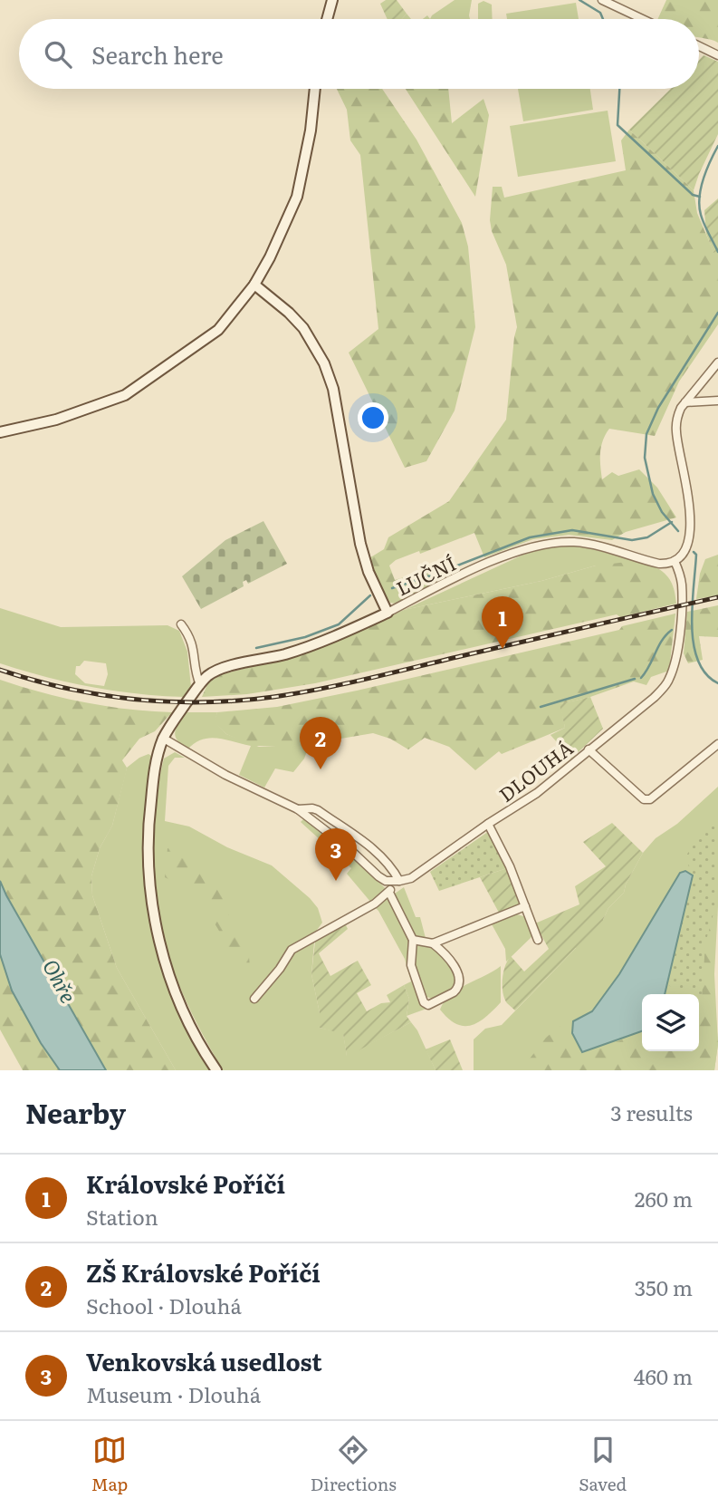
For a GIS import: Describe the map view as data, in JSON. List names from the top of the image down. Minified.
{"streets":{"street":["LUČNÍ","DLOUHÁ"]},"crossings":[["LUČNÍ","DLOUHÁ"]],"water":["Ohře"],"page":{"search":"Search here","pins":["1","2","3"],"heading":["Nearby","3 results"],"list":[{"mark":"1","name":"Královské Poříčí","note":"Station","value":"260 m"},{"mark":"2","name":"ZŠ Královské Poříčí","note":"School · Dlouhá","value":"350 m"},{"mark":"3","name":"Venkovská usedlost","note":"Museum · Dlouhá","value":"460 m"}],"nav":["Map","Directions","Saved"]}}
